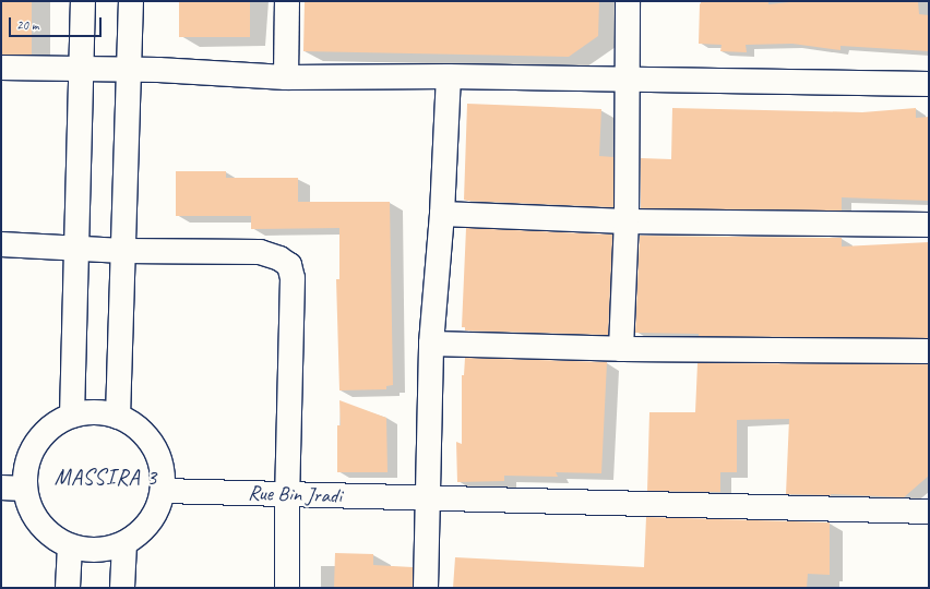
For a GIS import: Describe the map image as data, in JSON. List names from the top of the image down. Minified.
{"streets":{"street":["Rue Bin Jradi"]},"districts":["MASSIRA 3"],"scale_bar":"20 m"}
